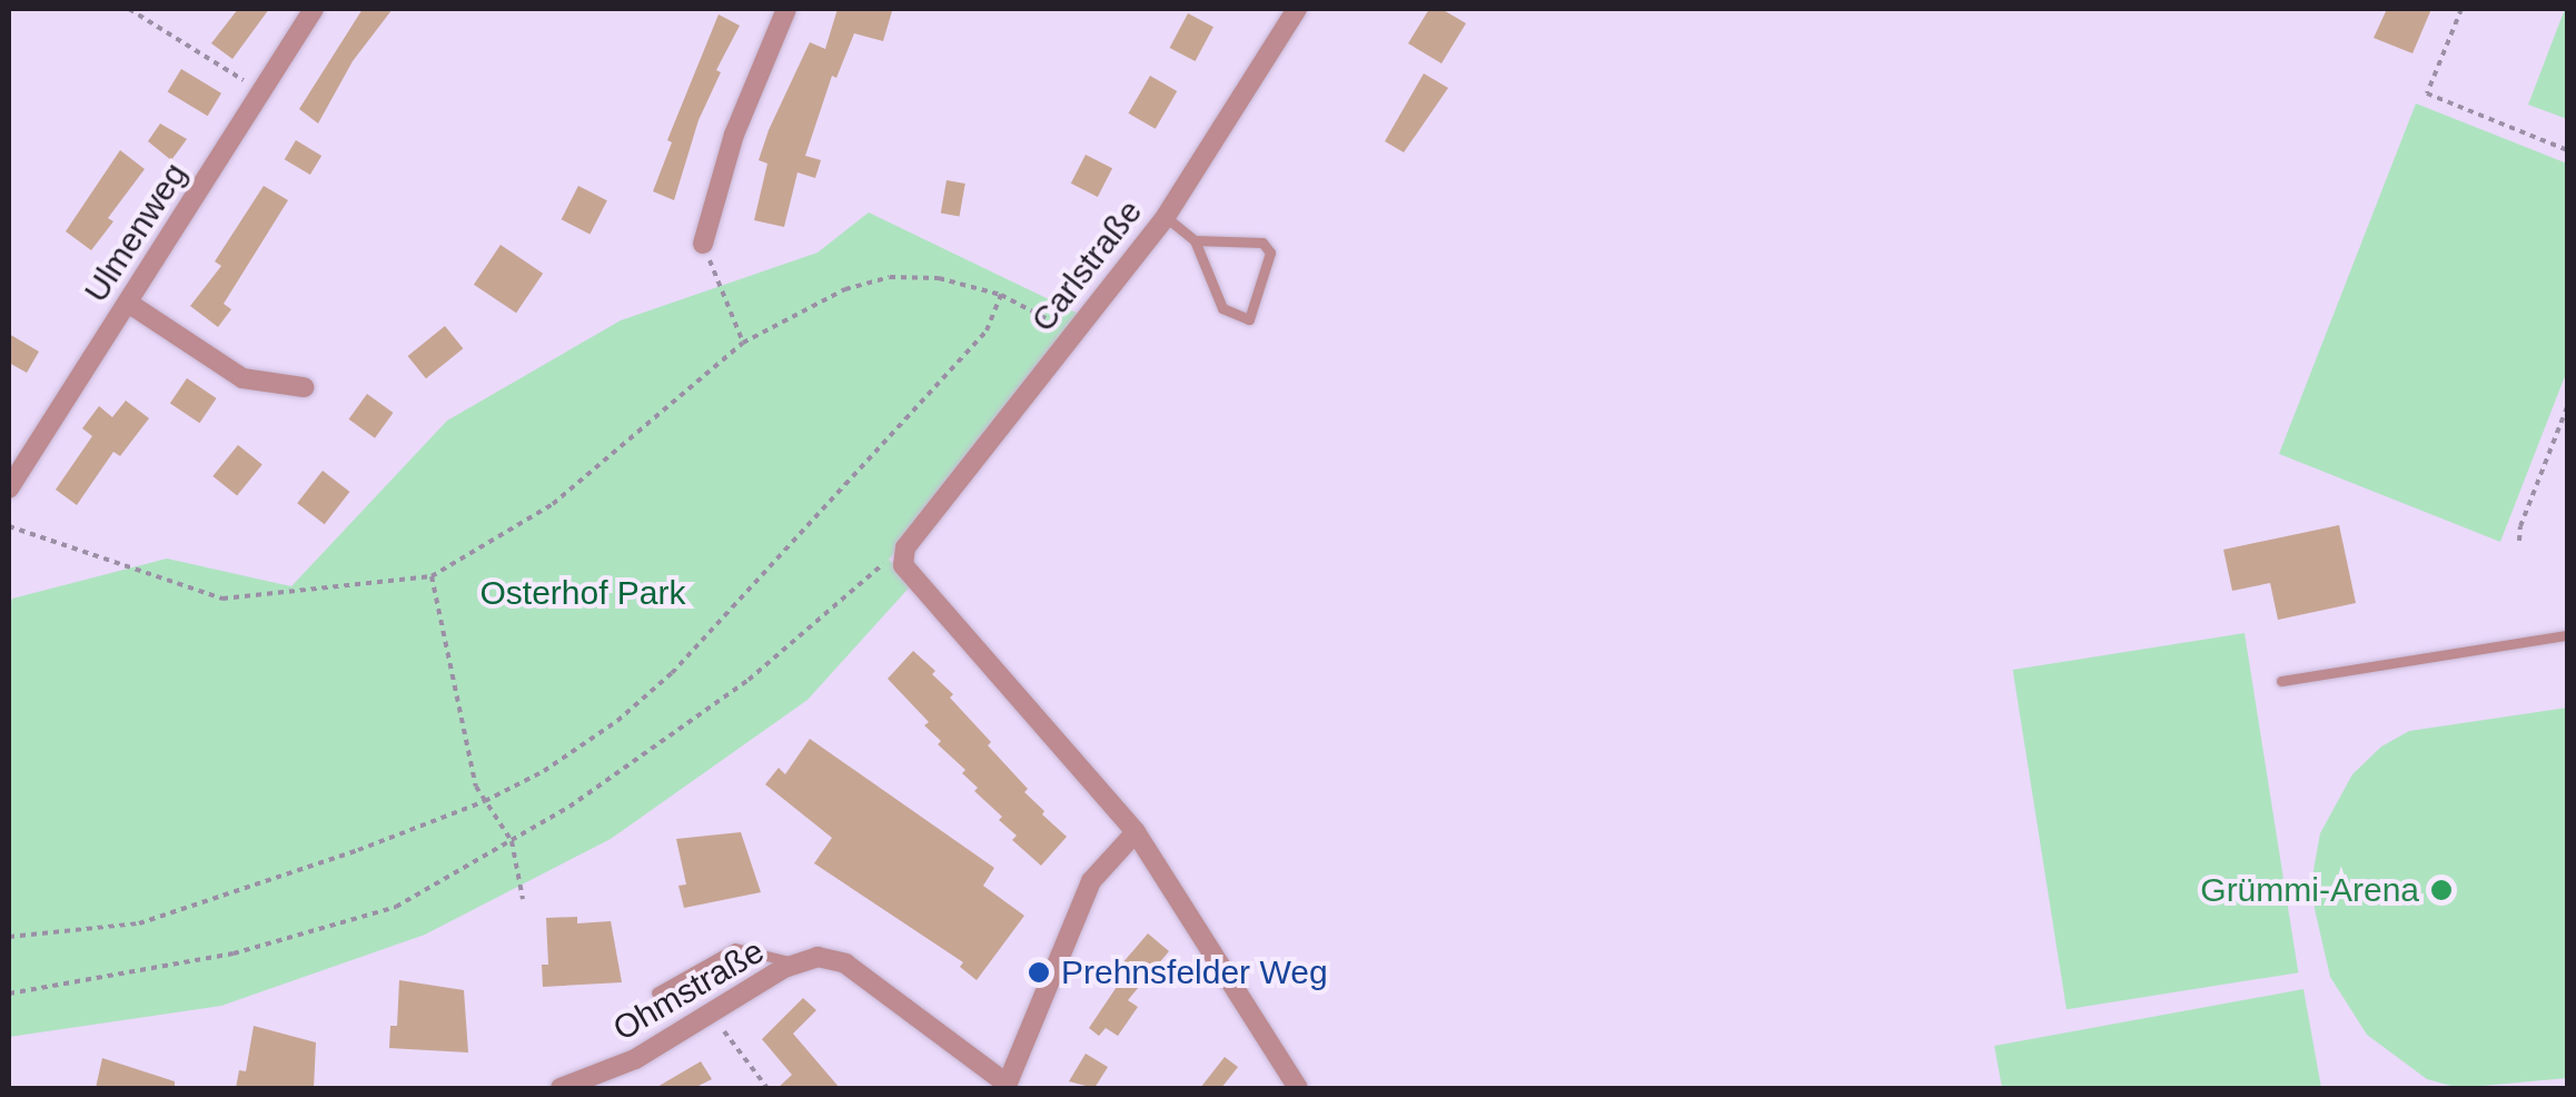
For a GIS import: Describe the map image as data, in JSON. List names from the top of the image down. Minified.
{"streets":{"street":["Ulmenweg","Carlstraße","Ohmstraße"]},"parks":["Osterhof Park"],"places":["Grümmi-Arena","Prehnsfelder Weg"]}
